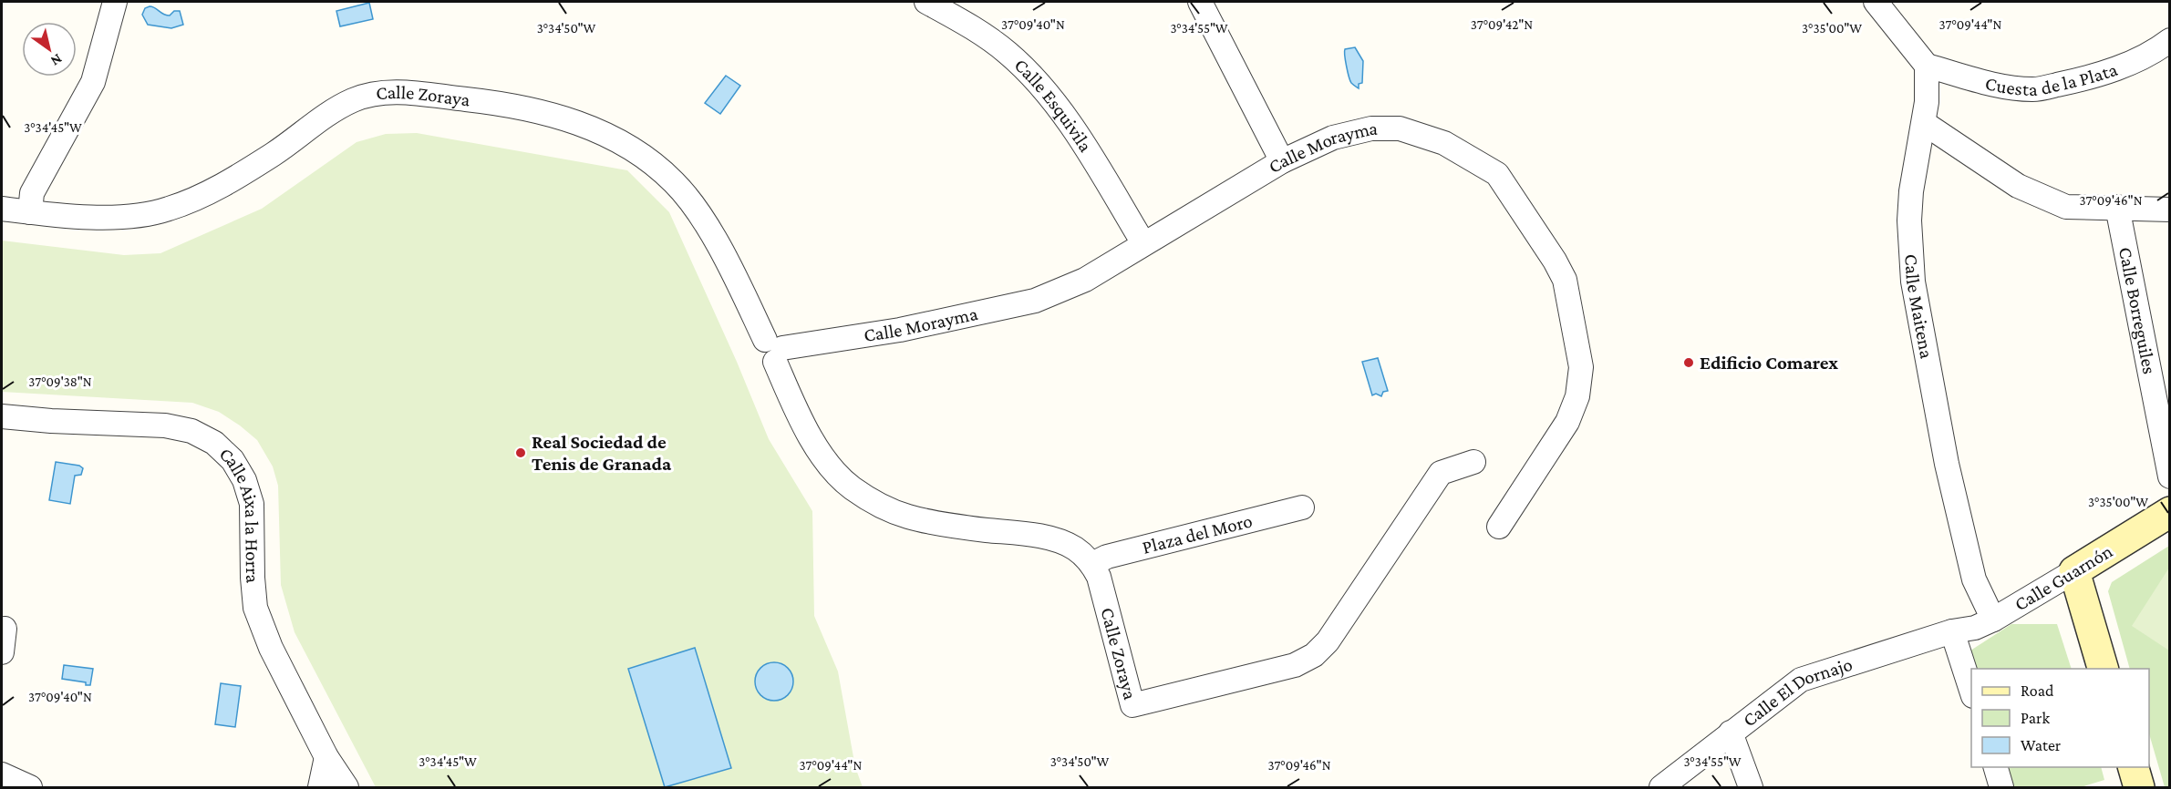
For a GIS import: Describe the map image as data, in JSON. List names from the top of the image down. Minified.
{"streets":{"street":["Cuesta de la Plata","Calle Zoraya","Calle Esquivila","Calle Morayma","Calle Maitena","Calle Borreguiles","Calle Aixa la Horra","Plaza del Moro","Calle Guarnón","Calle El Dornajo"]},"crossings":[["Cuesta de la Plata","Calle Maitena"],["Calle Zoraya","Calle Morayma"],["Calle Zoraya","Plaza del Moro"],["Calle Esquivila","Calle Morayma"],["Calle Maitena","Calle Guarnón"],["Calle Guarnón","Calle El Dornajo"]],"places":["Edificio Comarex","Real Sociedad de Tenis de Granada"],"legend":["Road","Park","Water"],"north":"bottom right","coordinates":["37°09'40\"N","37°09'42\"N","37°09'44\"N","3°34'50\"W","3°34'55\"W","3°35'00\"W","3°34'45\"W","37°09'46\"N","37°09'38\"N"]}
